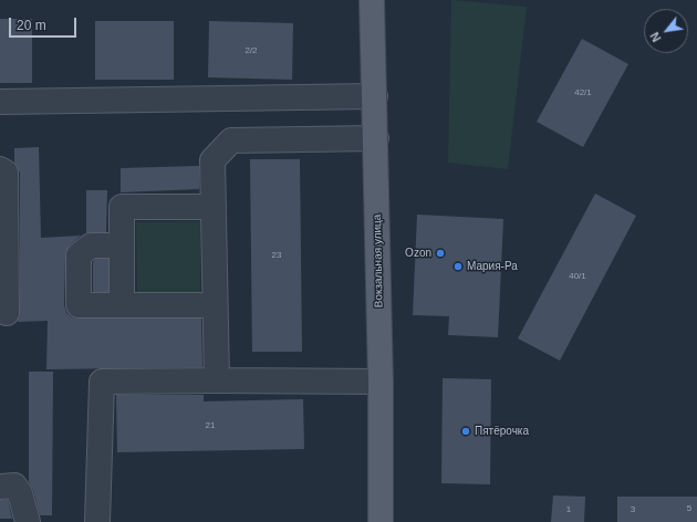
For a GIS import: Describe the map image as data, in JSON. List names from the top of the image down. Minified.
{"streets":{"main road":["Вокзальная улица"]},"places":["Ozon","Мария-Ра","Пятёрочка"],"house_numbers":["2/2","42/1","23","40/1","21","5","1","3"],"scale_bar":"20 m","north":"bottom left"}
